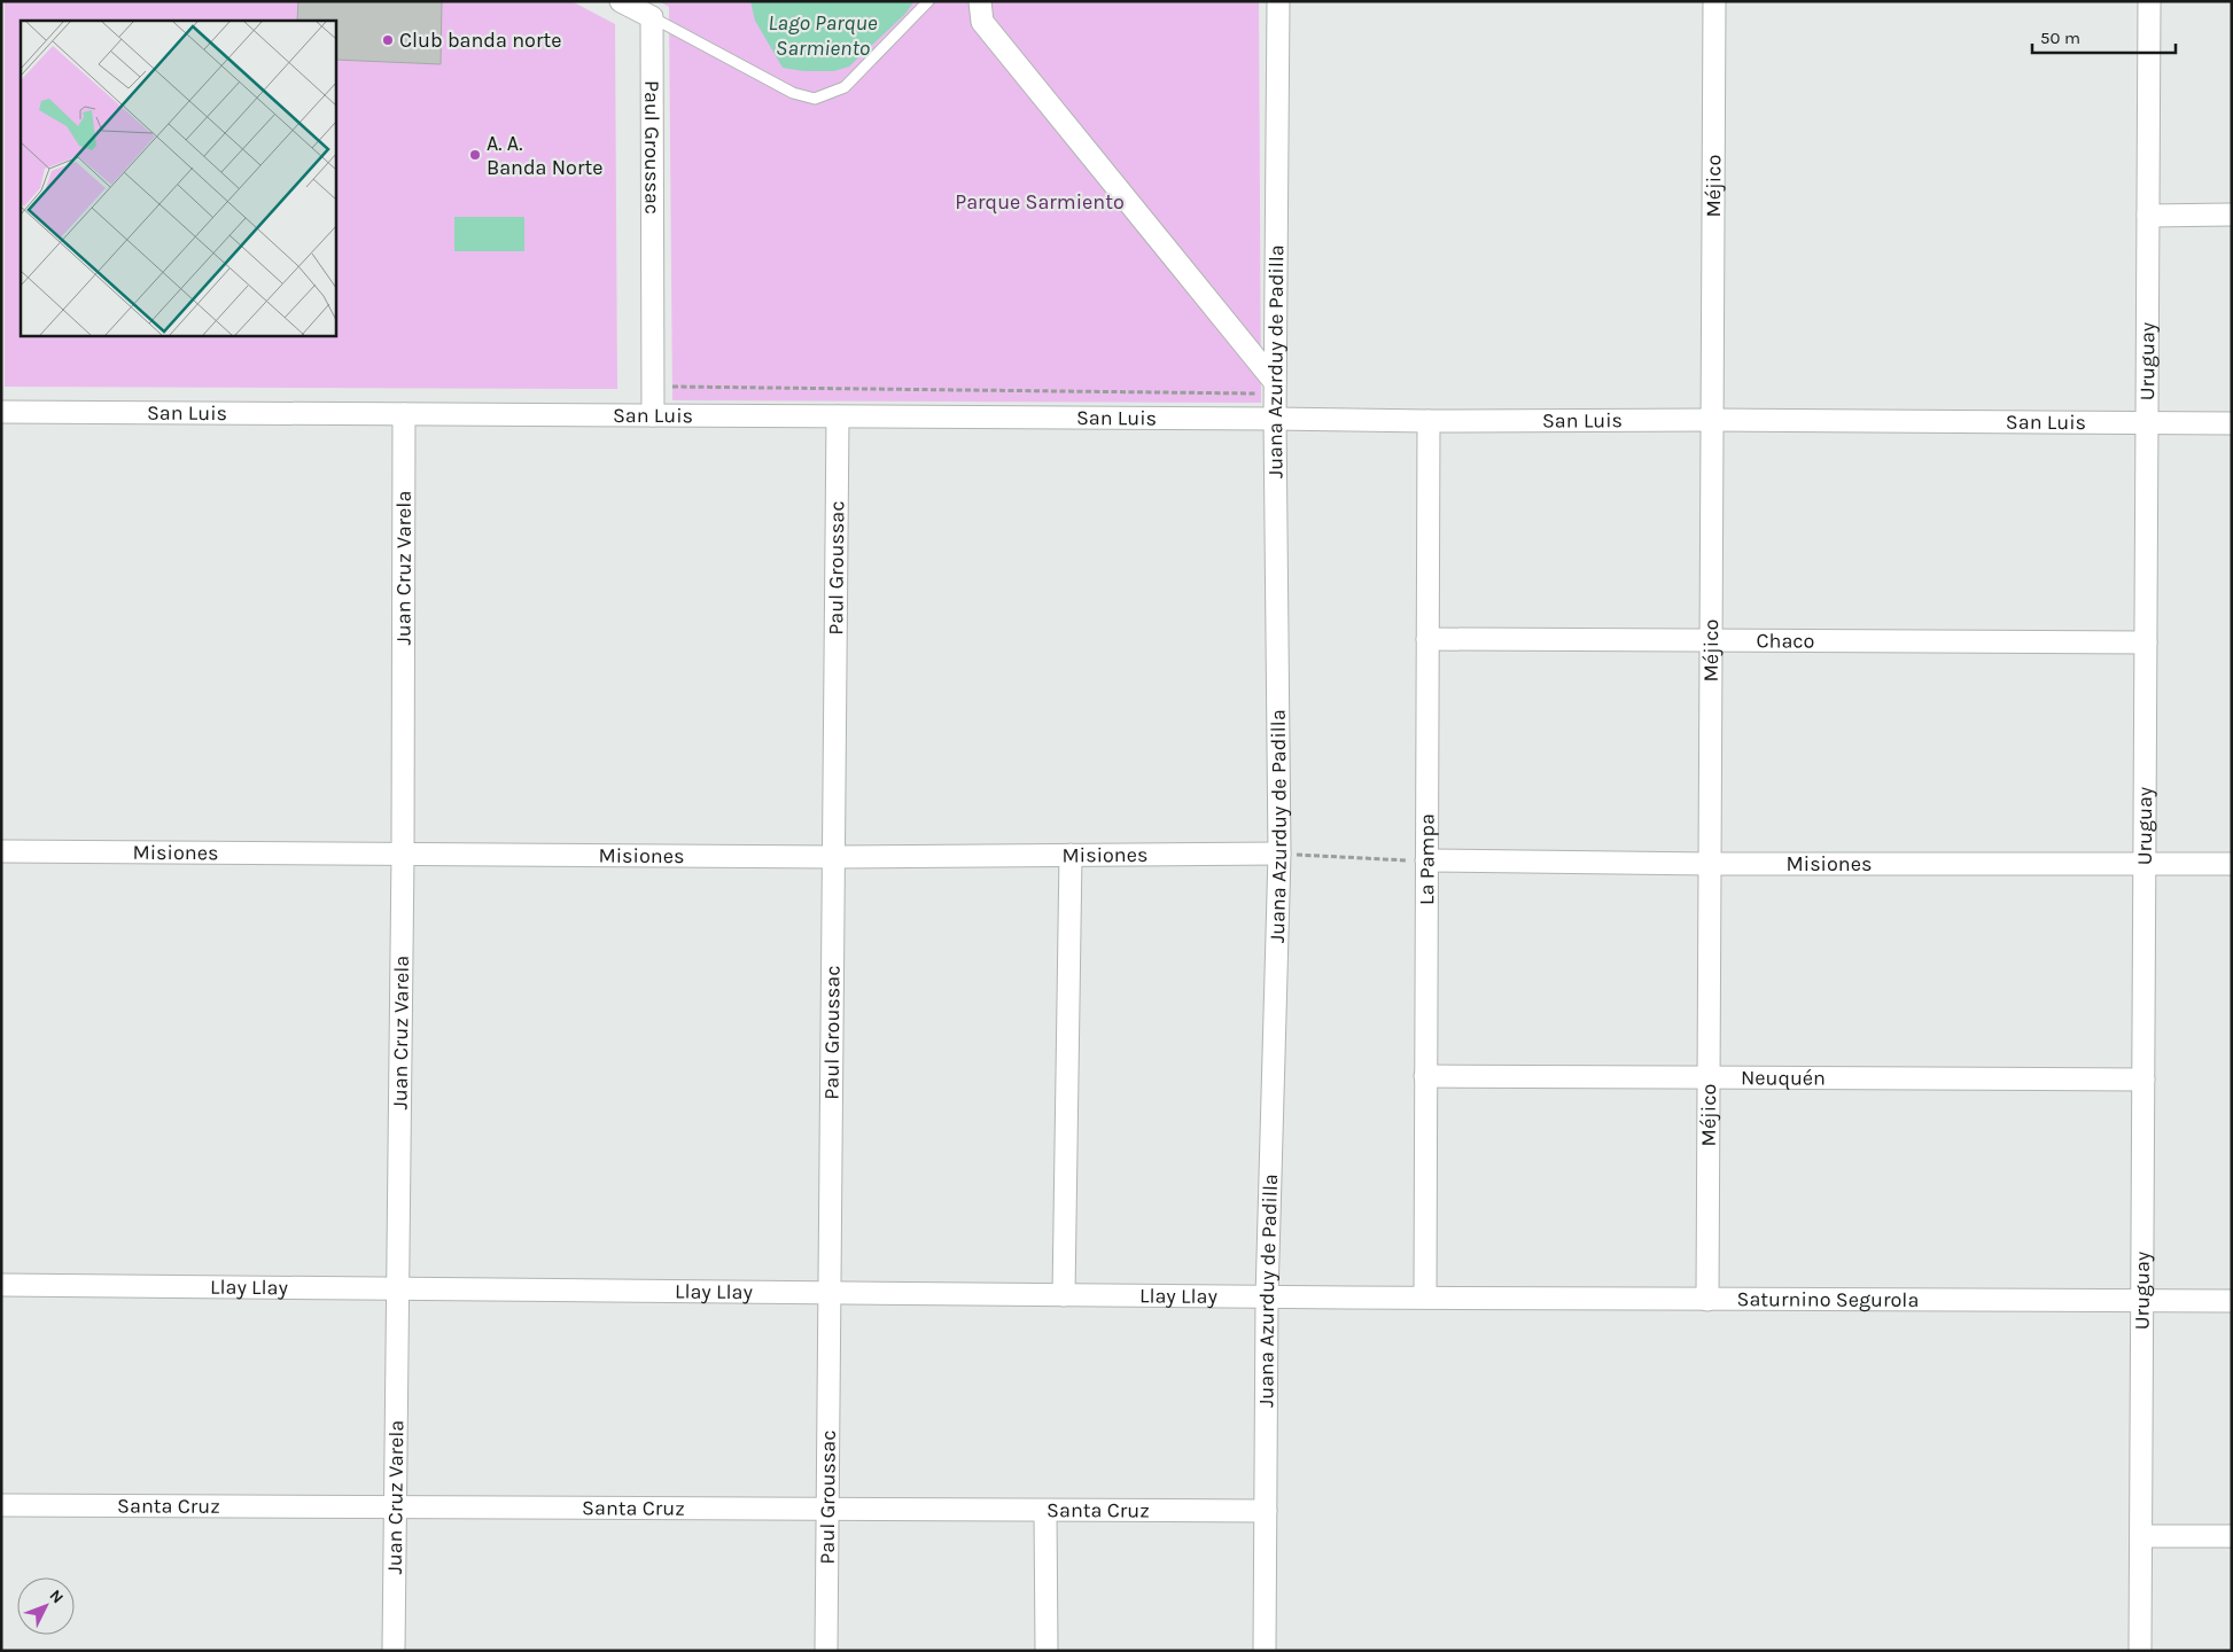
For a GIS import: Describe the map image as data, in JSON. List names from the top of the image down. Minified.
{"streets":{"street":["Paul Groussac","Méjico","Juana Azurduy de Padilla","Uruguay","San Luis","Juan Cruz Varela","Chaco","Misiones","La Pampa","Neuquén","Llay Llay","Saturnino Segurola","Santa Cruz"]},"crossings":[["Paul Groussac","San Luis"],["Paul Groussac","Misiones"],["Paul Groussac","Llay Llay"],["Paul Groussac","Santa Cruz"],["Méjico","San Luis"],["Méjico","Chaco"],["Méjico","Misiones"],["Méjico","Neuquén"],["Méjico","Saturnino Segurola"],["Juana Azurduy de Padilla","San Luis"],["Juana Azurduy de Padilla","Misiones"],["Juana Azurduy de Padilla","Llay Llay"],["Juana Azurduy de Padilla","Santa Cruz"],["Uruguay","San Luis"],["Uruguay","Chaco"],["Uruguay","Misiones"],["Uruguay","Neuquén"],["Uruguay","Saturnino Segurola"],["San Luis","Juan Cruz Varela"],["San Luis","La Pampa"],["Juan Cruz Varela","Misiones"],["Juan Cruz Varela","Llay Llay"],["Juan Cruz Varela","Santa Cruz"],["Chaco","La Pampa"],["Misiones","La Pampa"],["La Pampa","Neuquén"],["La Pampa","Llay Llay"],["La Pampa","Saturnino Segurola"],["Llay Llay","Saturnino Segurola"]],"water":["Lago Parque Sarmiento"],"parks":["Parque Sarmiento"],"places":["Club banda norte","A. A. Banda Norte"],"scale_bar":"50 m","north":"top right"}
